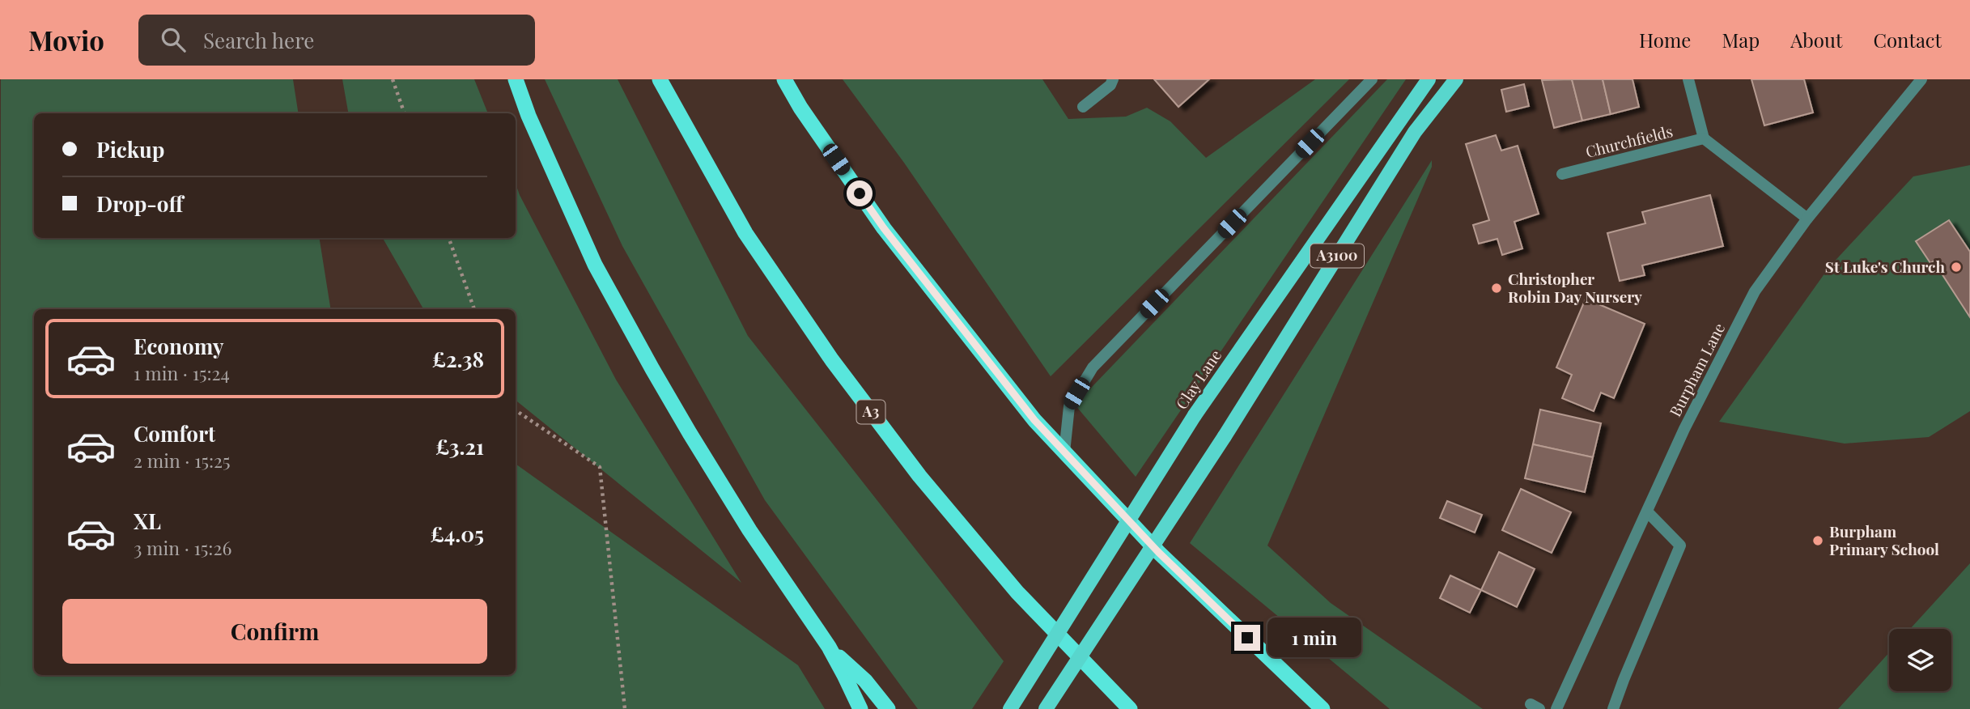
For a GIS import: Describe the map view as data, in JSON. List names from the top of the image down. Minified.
{"streets":{"highway":["A3"],"main road":["A3100","Clay Lane"],"street":["Churchfields","Burpham Lane"]},"places":["St Luke's Church","Christopher Robin Day Nursery","Burpham Primary School"],"page":{"header":"Movio","search":"Search here","nav":["Home","Map","About","Contact"],"banner":["Pickup","Drop-off"],"list":[{"name":"Economy","note":"1 min · 15:24","value":"£2.38"},{"name":"Comfort","note":"2 min · 15:25","value":"£3.21"},{"name":"XL","note":"3 min · 15:26","value":"£4.05"}],"buttons":"Confirm","bubble":"1 min"}}
